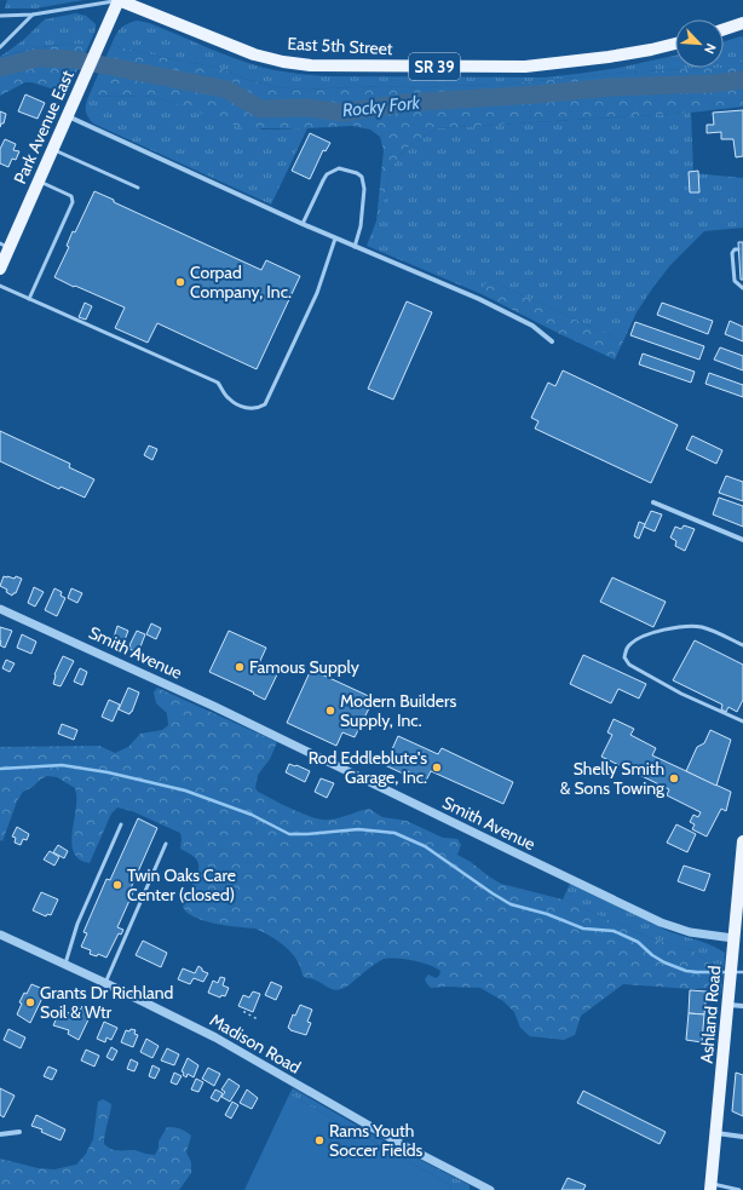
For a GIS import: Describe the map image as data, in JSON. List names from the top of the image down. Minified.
{"streets":{"main road":["East 5th Street","SR 39","Park Avenue East","Ashland Road"],"street":["Smith Avenue","Madison Road"]},"crossings":[["East 5th Street","Park Avenue East"],["Smith Avenue","Ashland Road"]],"water":["Rocky Fork"],"places":["Corpad Company, Inc.","Famous Supply","Modern Builders Supply, Inc.","Rod Eddleblute's Garage, Inc.","Shelly Smith & Sons Towing","Twin Oaks Care Center (closed)","Grants Dr Richland Soil & Wtr","Rams Youth Soccer Fields"],"north":"bottom right"}
